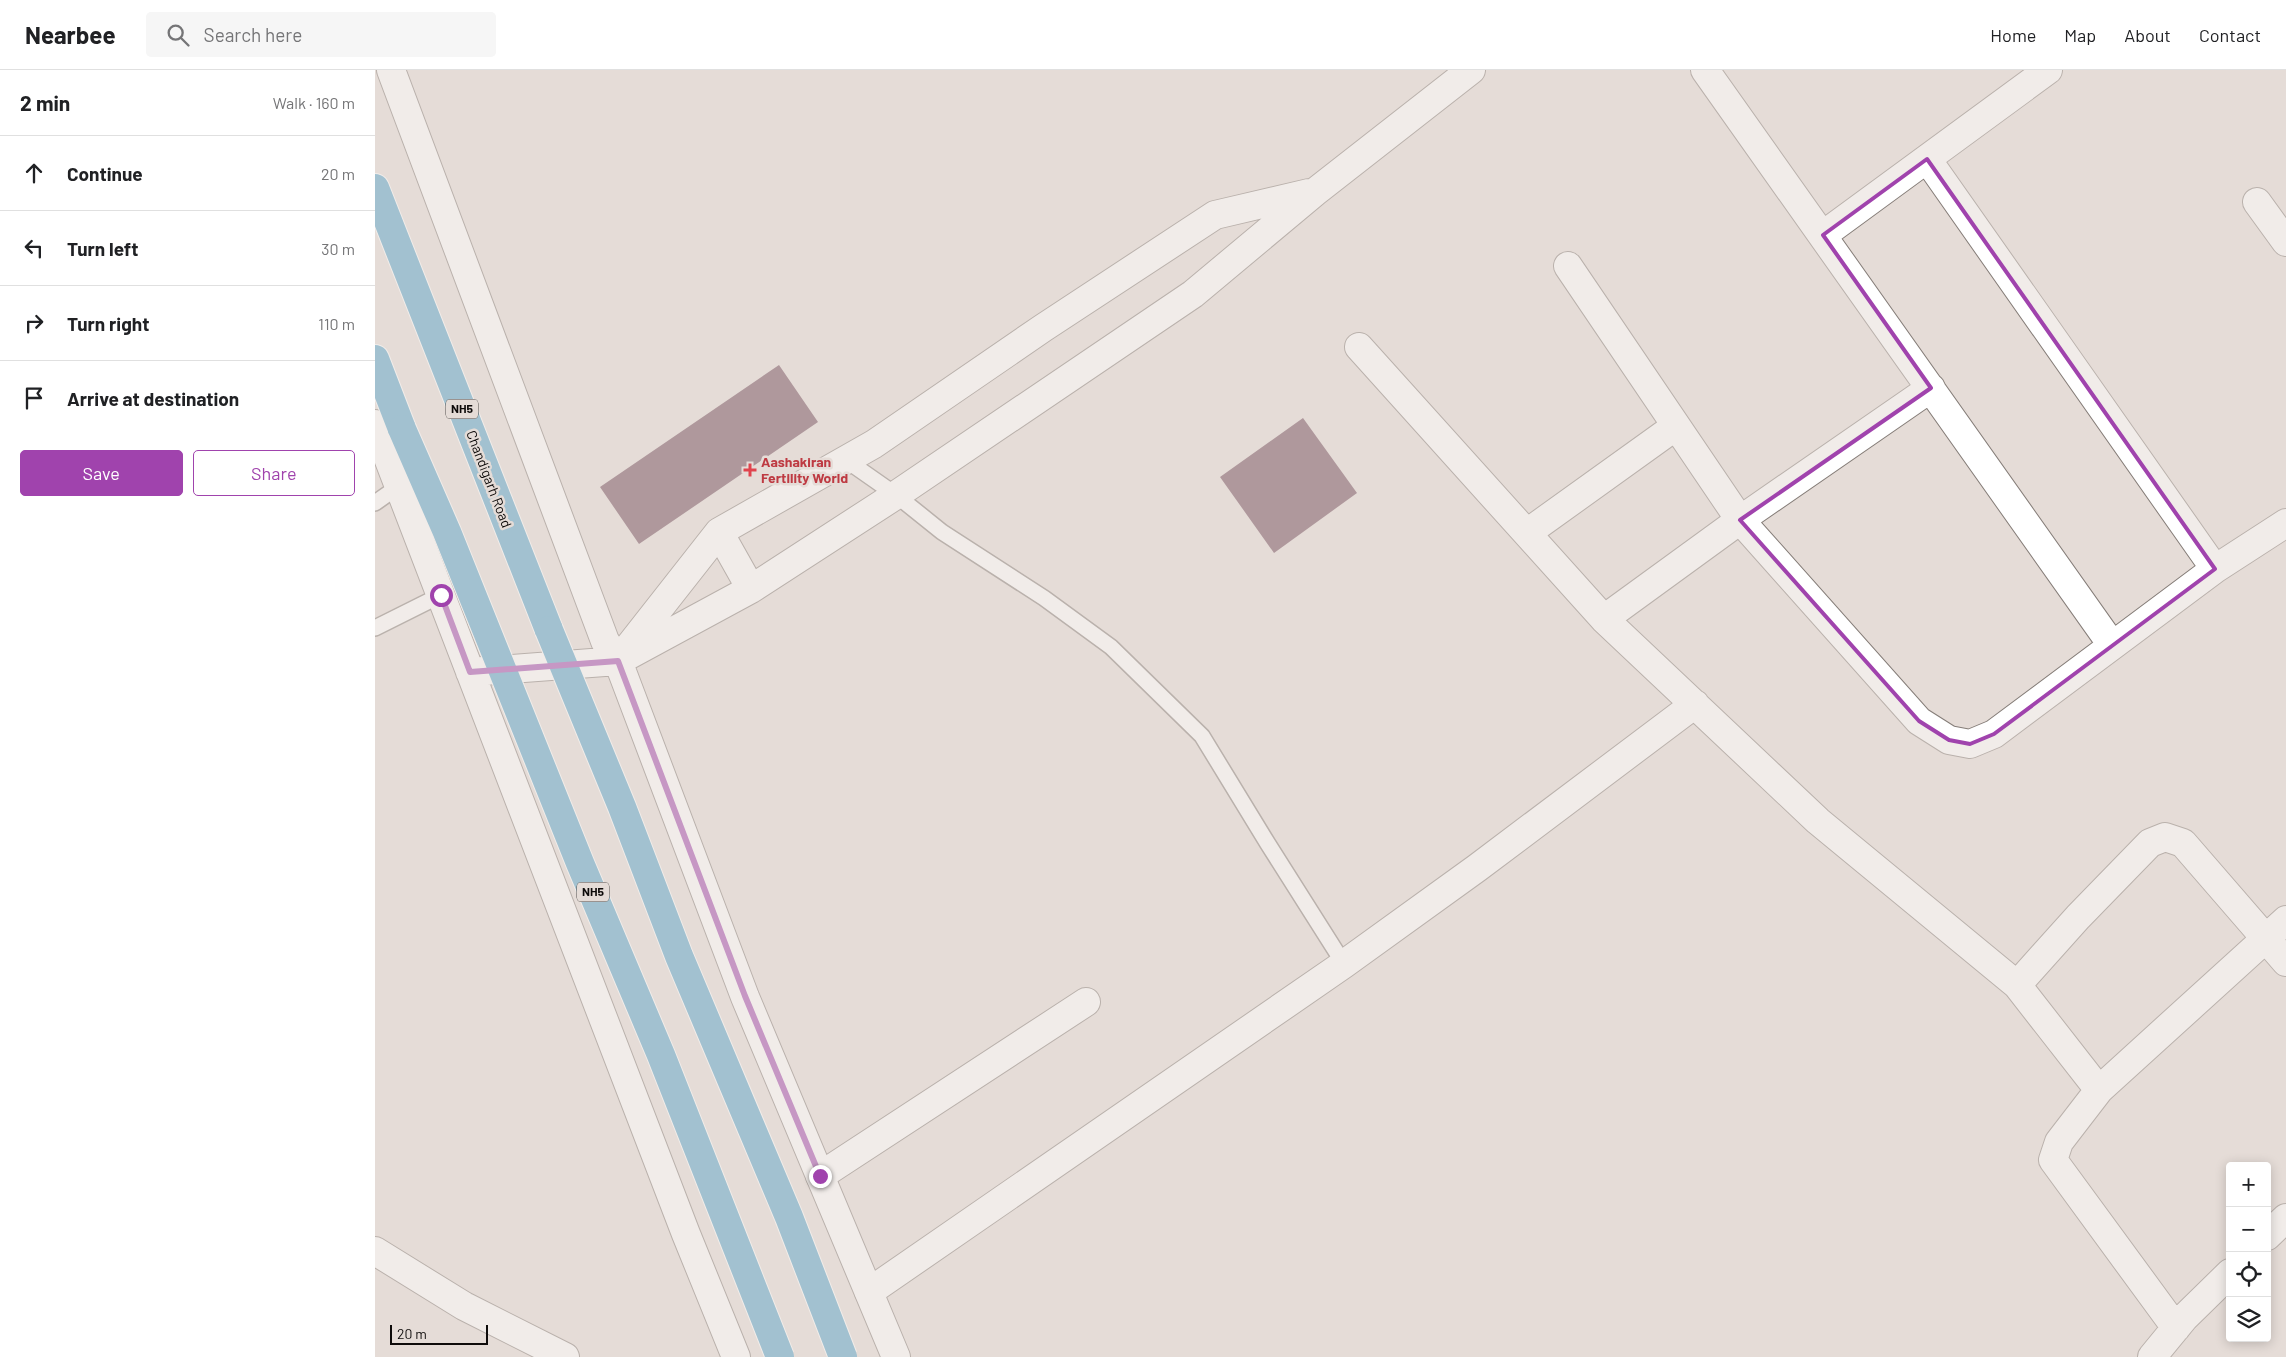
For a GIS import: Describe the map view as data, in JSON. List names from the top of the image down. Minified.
{"streets":{"highway":["NH5","Chandigarh Road"]},"places":{"health":["Aashakiran Fertility World"]},"scale_bar":"20 m","page":{"header":"Nearbee","search":"Search here","nav":["Home","Map","About","Contact"],"heading":["2 min","Walk · 160 m"],"list":[["Continue","20 m"],["Turn left","30 m"],["Turn right","110 m"],"Arrive at destination"],"buttons":["Save","Share"],"map_buttons":["+","−"],"scale":"20 m"}}
